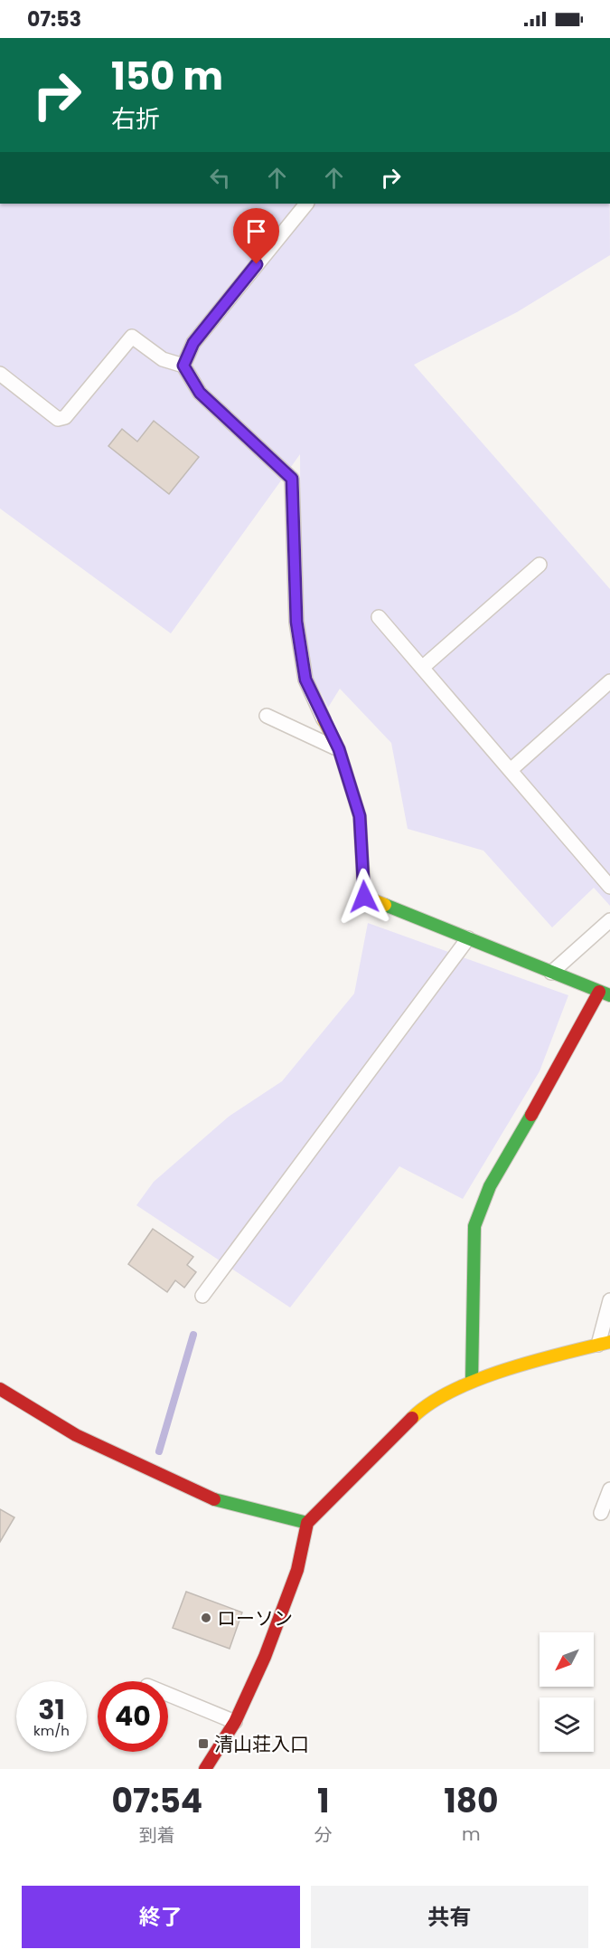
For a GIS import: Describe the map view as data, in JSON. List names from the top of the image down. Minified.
{"places":{"other":["ローソン"],"transit":["清山荘入口"]},"north":"bottom left","page":{"status":"07:53","turn":["150 m","右折"],"speed":"31 km/h","limit":"40","eta":["07:54","到着","1","分","180","m"],"buttons":["終了","共有"]}}
